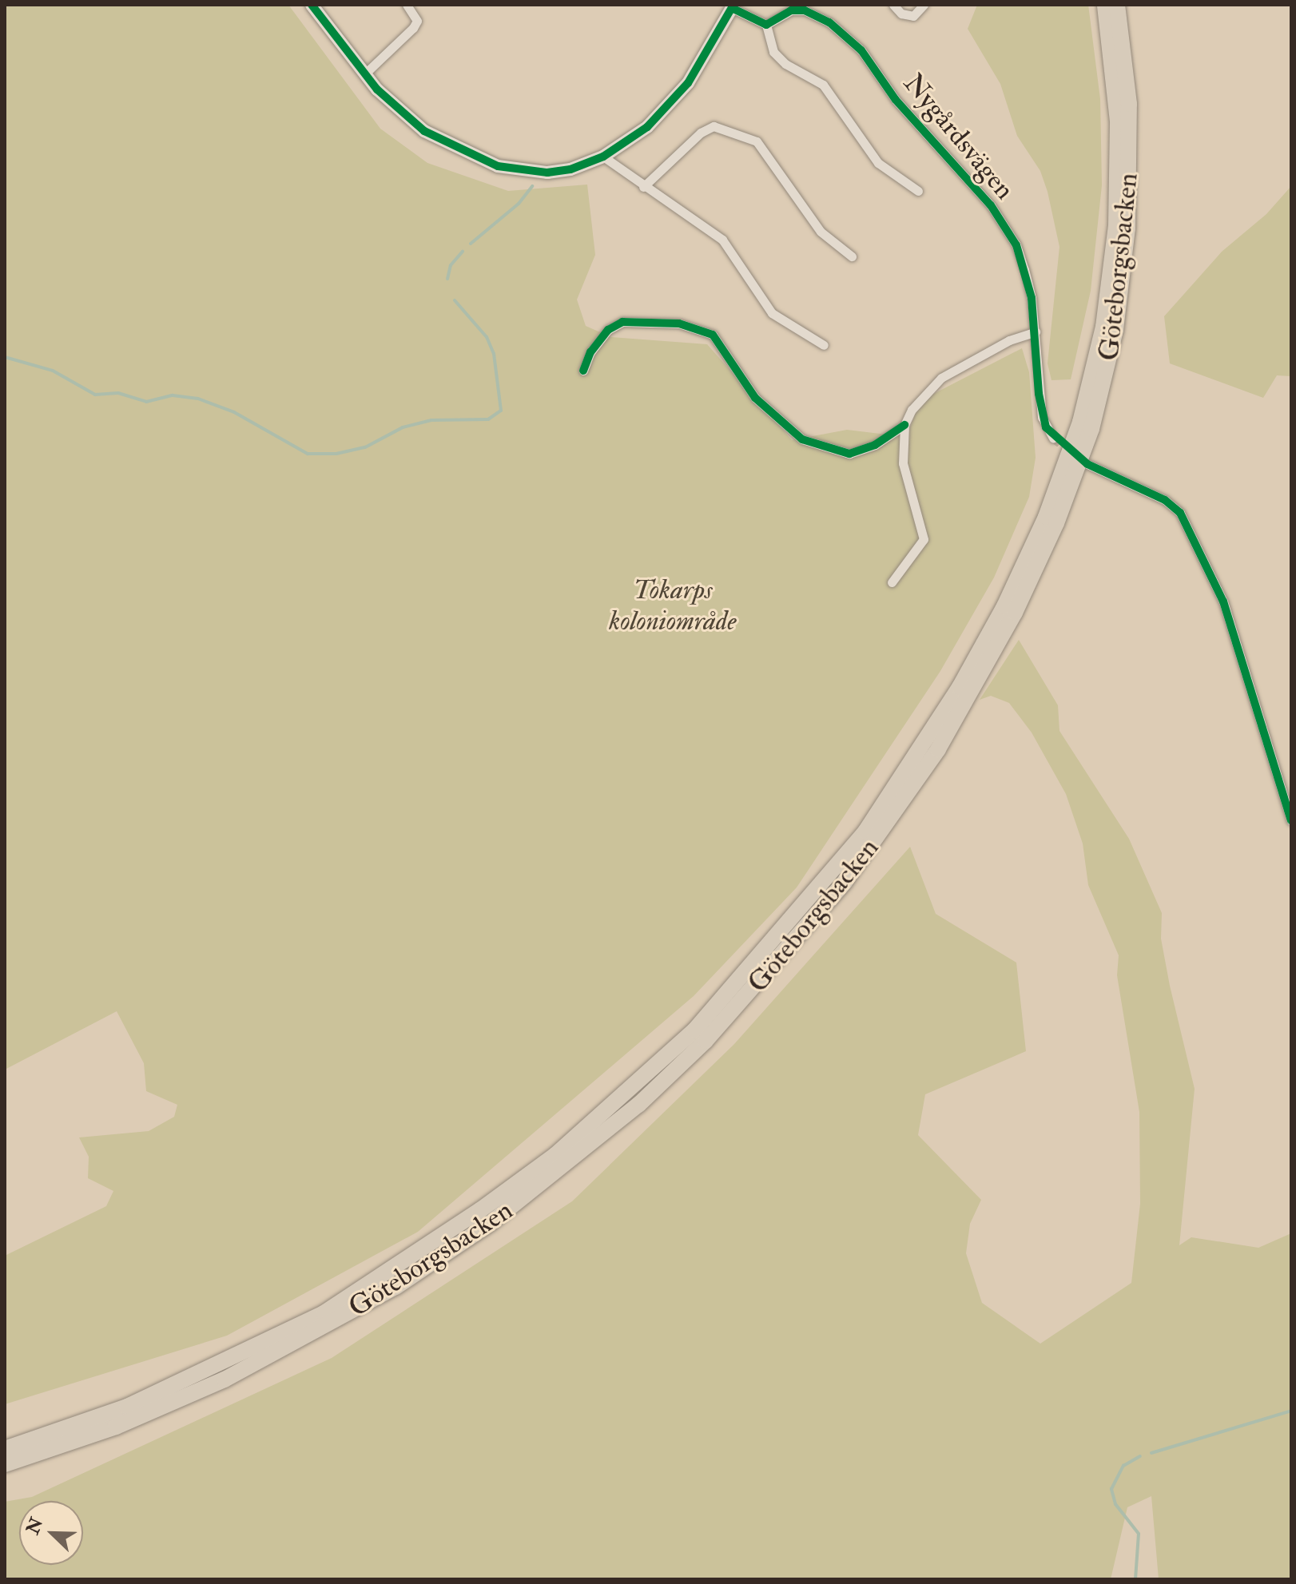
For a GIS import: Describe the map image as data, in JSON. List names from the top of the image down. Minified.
{"streets":{"highway":["Göteborgsbacken"],"street":["Nygårdsvägen"]},"parks":["Tokarps koloniområde"],"north":"top left"}
